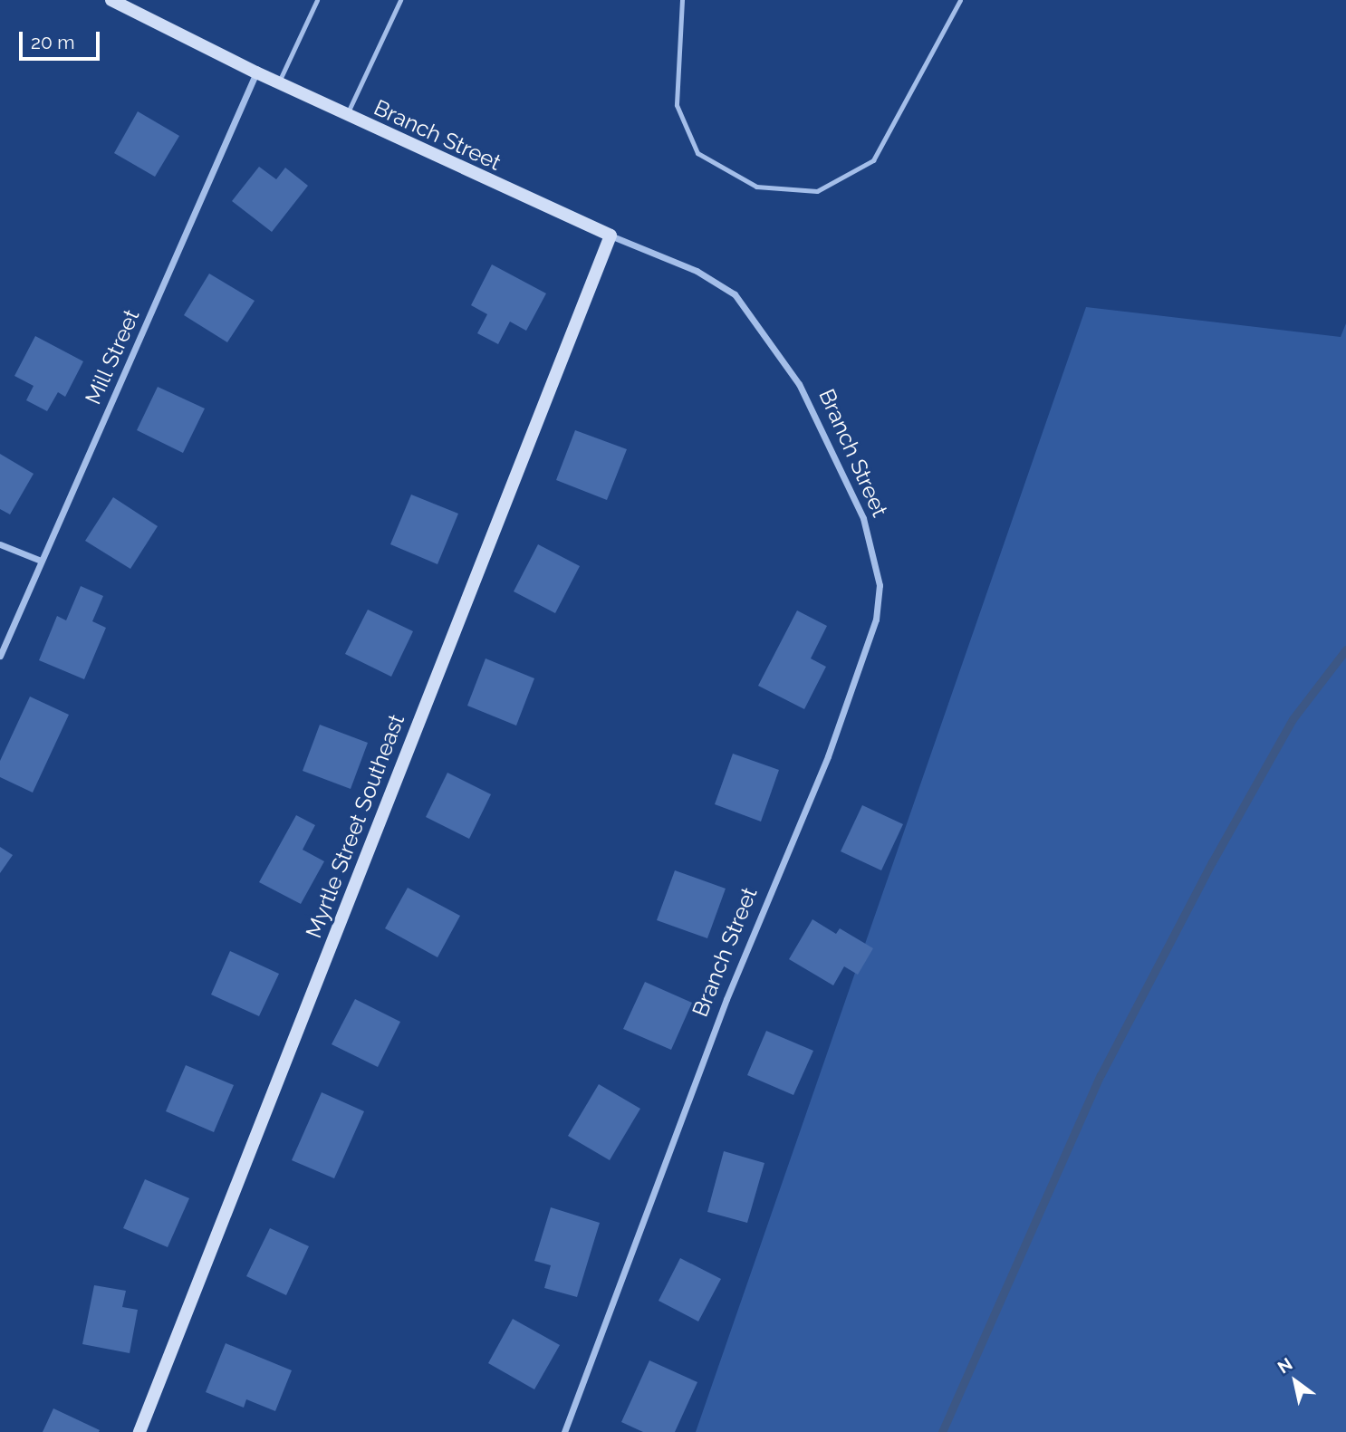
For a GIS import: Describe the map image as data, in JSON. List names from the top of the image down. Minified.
{"streets":{"street":["Branch Street","Mill Street","Myrtle Street Southeast"]},"crossings":[["Branch Street","Mill Street"],["Branch Street","Myrtle Street Southeast"]],"scale_bar":"20 m","north":"top left"}
